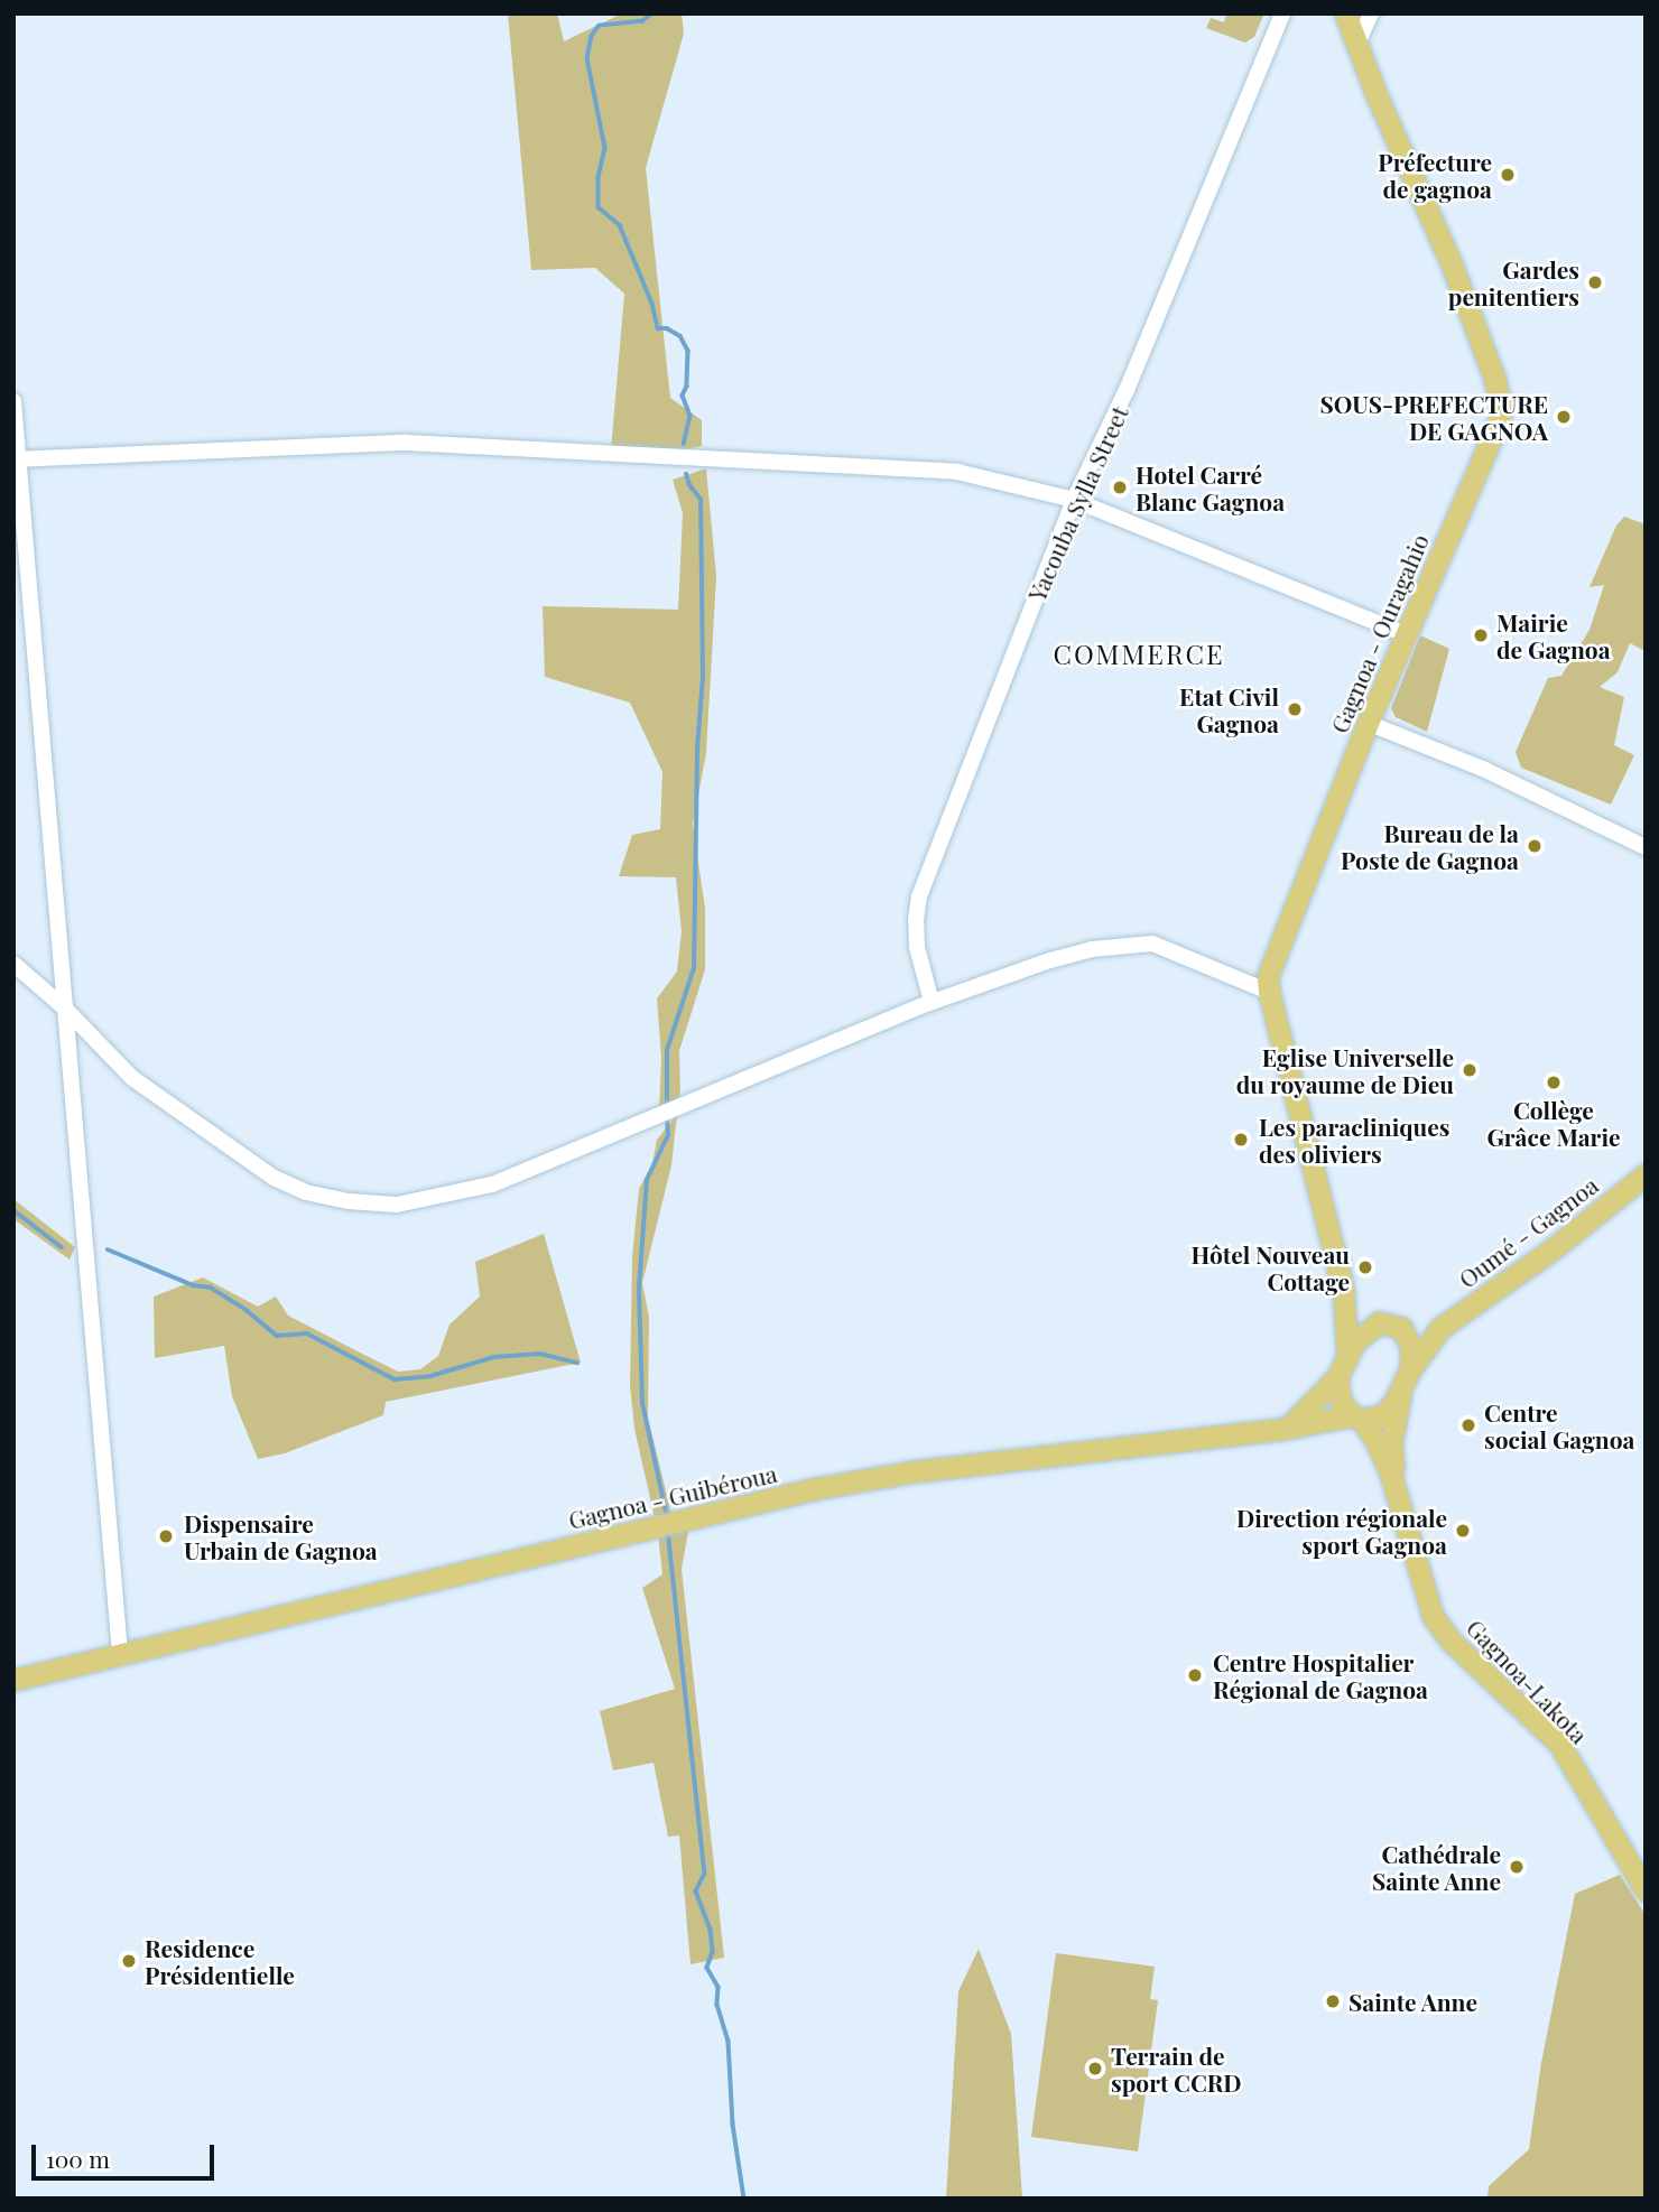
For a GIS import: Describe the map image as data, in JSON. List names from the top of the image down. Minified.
{"streets":{"main road":["Gagnoa - Ouragahio","Oumé - Gagnoa","Gagnoa - Guibéroua","Gagnoa-Lakota"],"street":["Yacouba Sylla Street"]},"crossings":[["Gagnoa - Ouragahio","Oumé - Gagnoa"],["Gagnoa - Ouragahio","Gagnoa - Guibéroua"],["Gagnoa - Ouragahio","Gagnoa-Lakota"],["Oumé - Gagnoa","Gagnoa - Guibéroua"],["Oumé - Gagnoa","Gagnoa-Lakota"],["Gagnoa - Guibéroua","Gagnoa-Lakota"]],"districts":["COMMERCE"],"places":["Préfecture de gagnoa","Gardes penitentiers","SOUS-PREFECTURE DE GAGNOA","Hotel Carré Blanc Gagnoa","Mairie de Gagnoa","Etat Civil Gagnoa","Bureau de la Poste de Gagnoa","Eglise Universelle du royaume de Dieu","Collège Grâce Marie","Les paracliniques des oliviers","Hôtel Nouveau Cottage","Centre social Gagnoa","Direction régionale sport Gagnoa","Dispensaire Urbain de Gagnoa","Centre Hospitalier Régional de Gagnoa","Cathédrale Sainte Anne","Residence Présidentielle","Sainte Anne","Terrain de sport CCRD"],"scale_bar":"100 m"}
